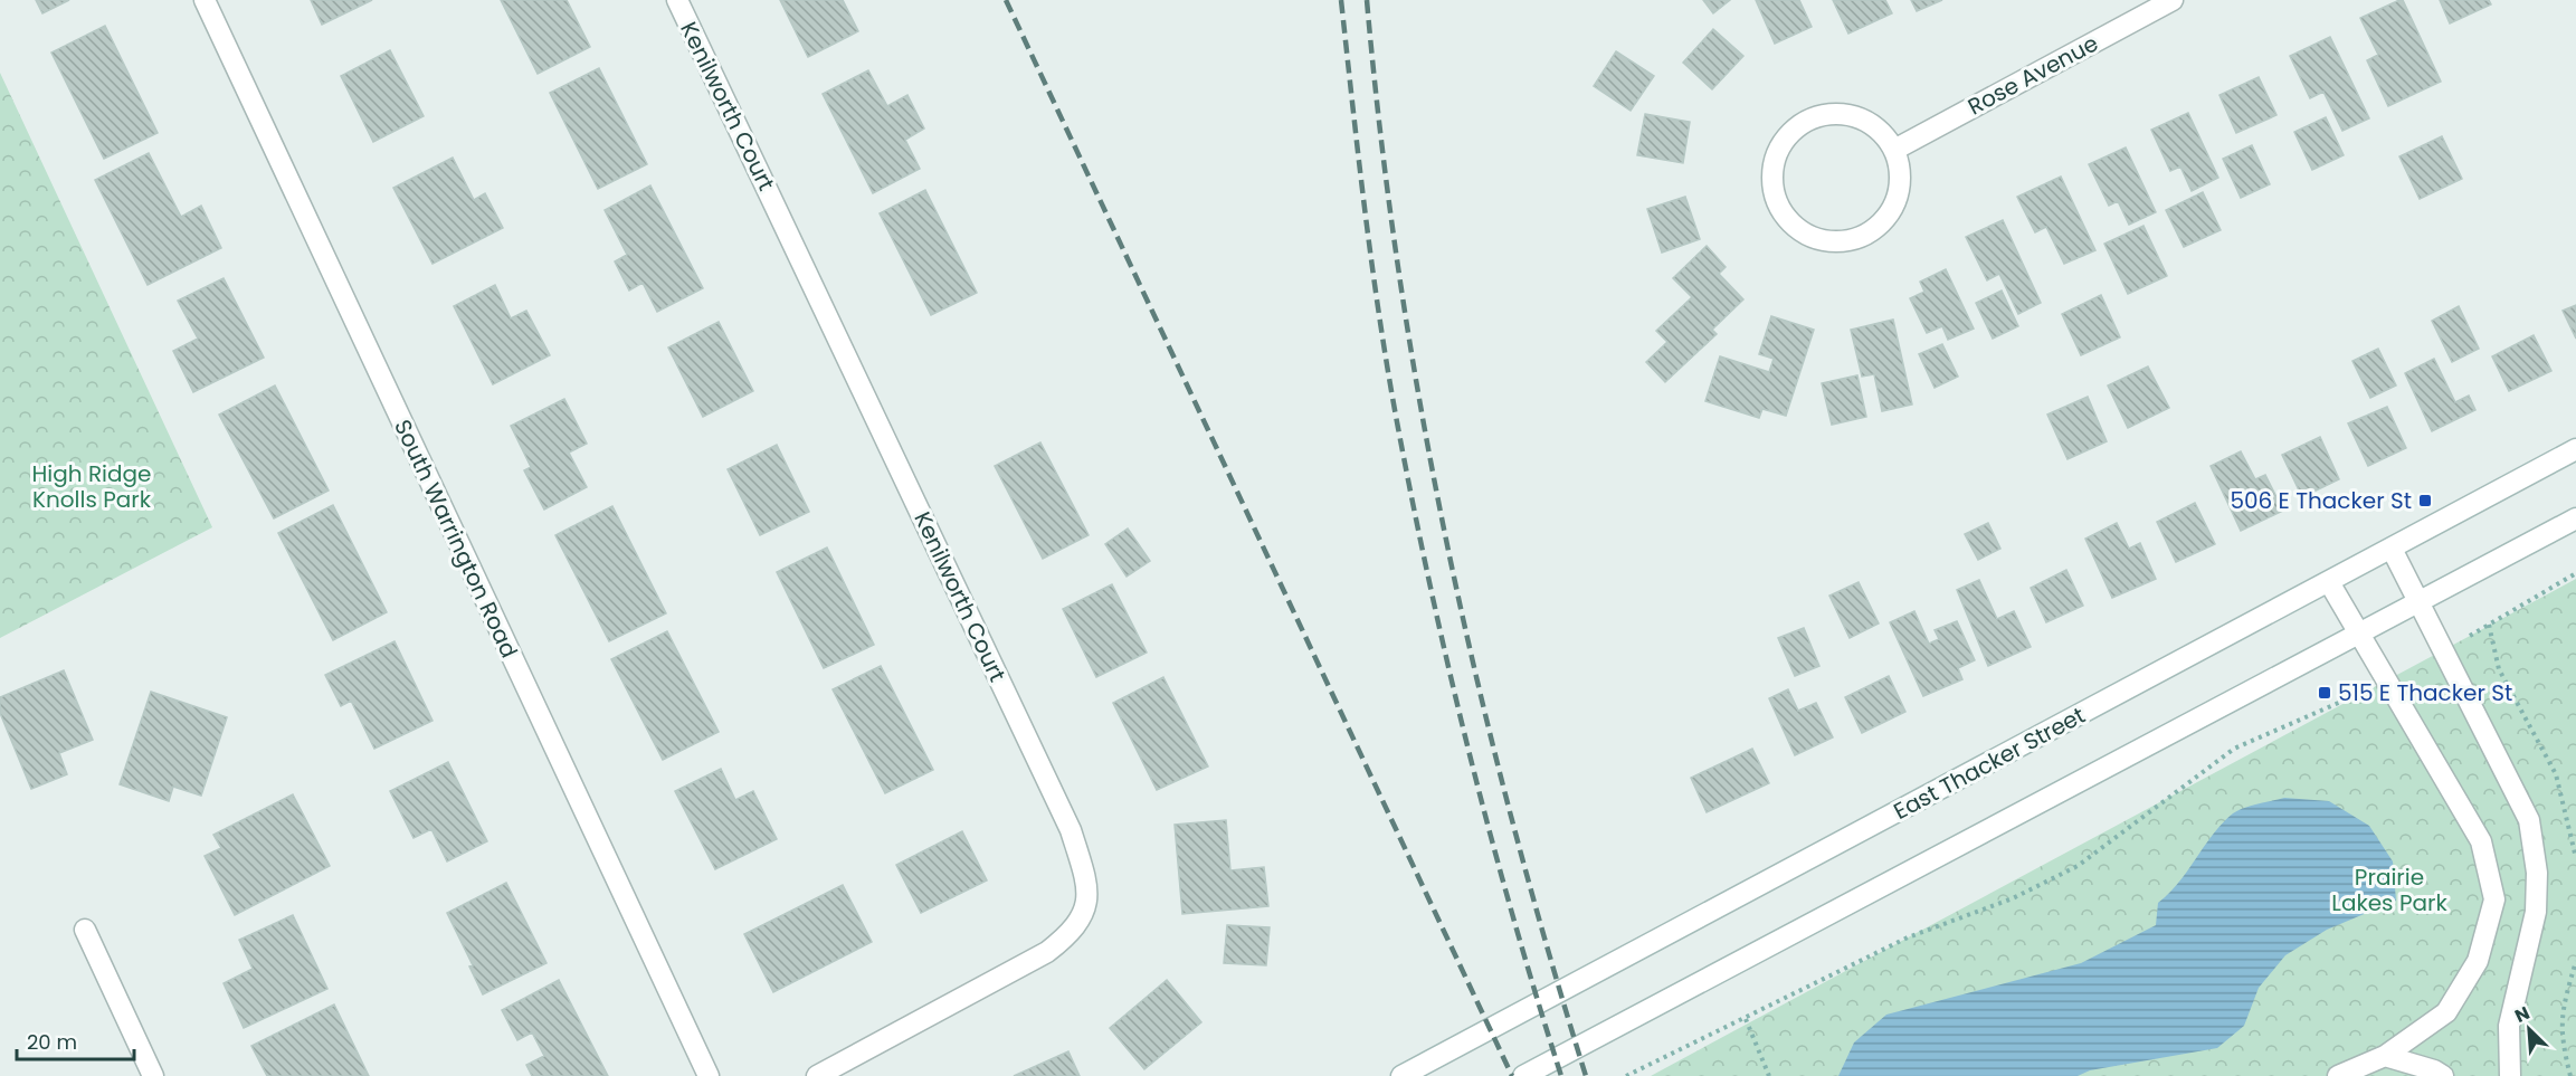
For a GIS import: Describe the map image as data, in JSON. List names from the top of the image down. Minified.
{"streets":{"street":["Rose Avenue","Kenilworth Court","South Warrington Road","East Thacker Street"]},"parks":["High Ridge Knolls Park","Prairie Lakes Park"],"places":{"transit":["506 E Thacker St","515 E Thacker St"]},"scale_bar":"20 m","north":"top left"}
